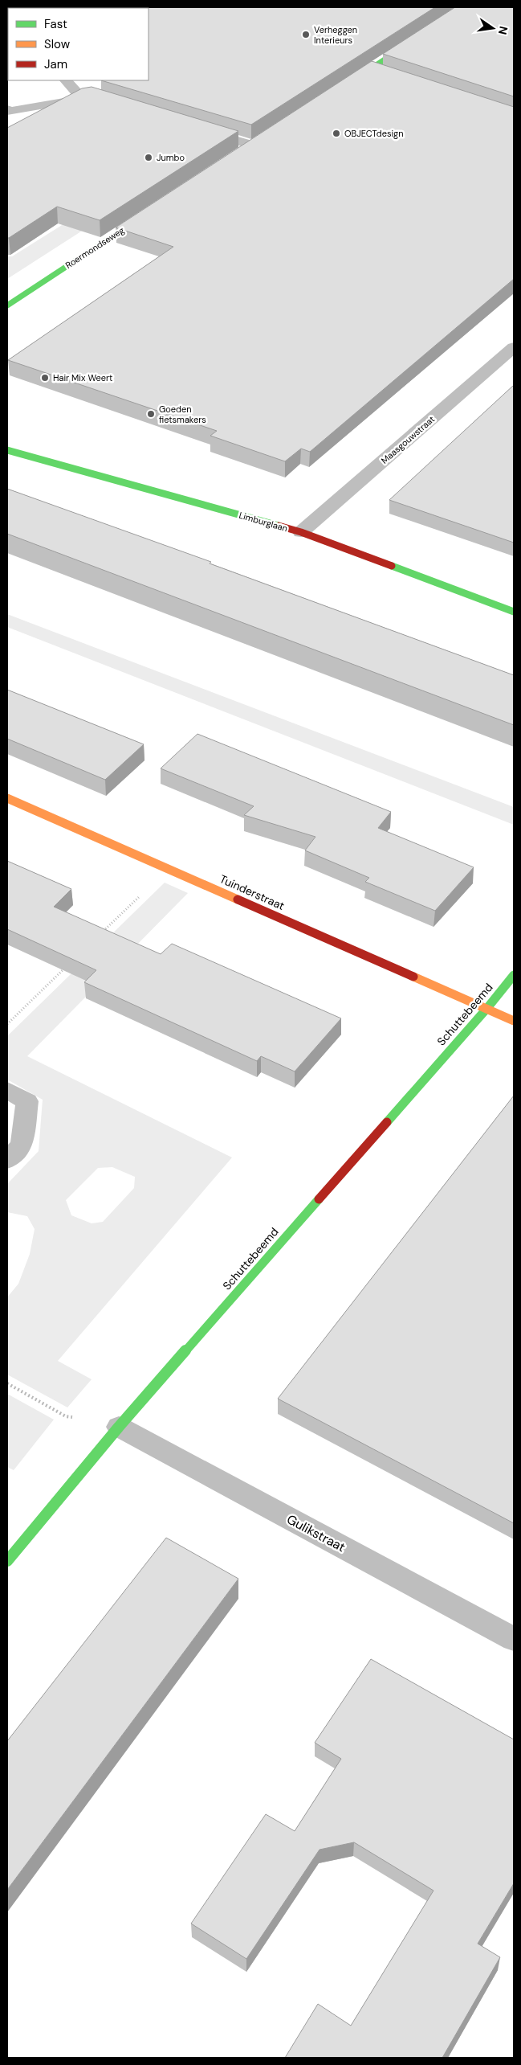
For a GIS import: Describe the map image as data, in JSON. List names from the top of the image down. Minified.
{"streets":{"street":["Roermondseweg","Maasgouwstraat","Limburglaan","Tuinderstraat","Schuttebeemd","Gulikstraat"]},"crossings":[["Maasgouwstraat","Limburglaan"],["Tuinderstraat","Schuttebeemd"],["Schuttebeemd","Gulikstraat"]],"places":["Verheggen Interieurs","OBJECTdesign","Jumbo","Hair Mix Weert","Goeden fietsmakers"],"legend":["Fast","Slow","Jam"],"north":"right"}
